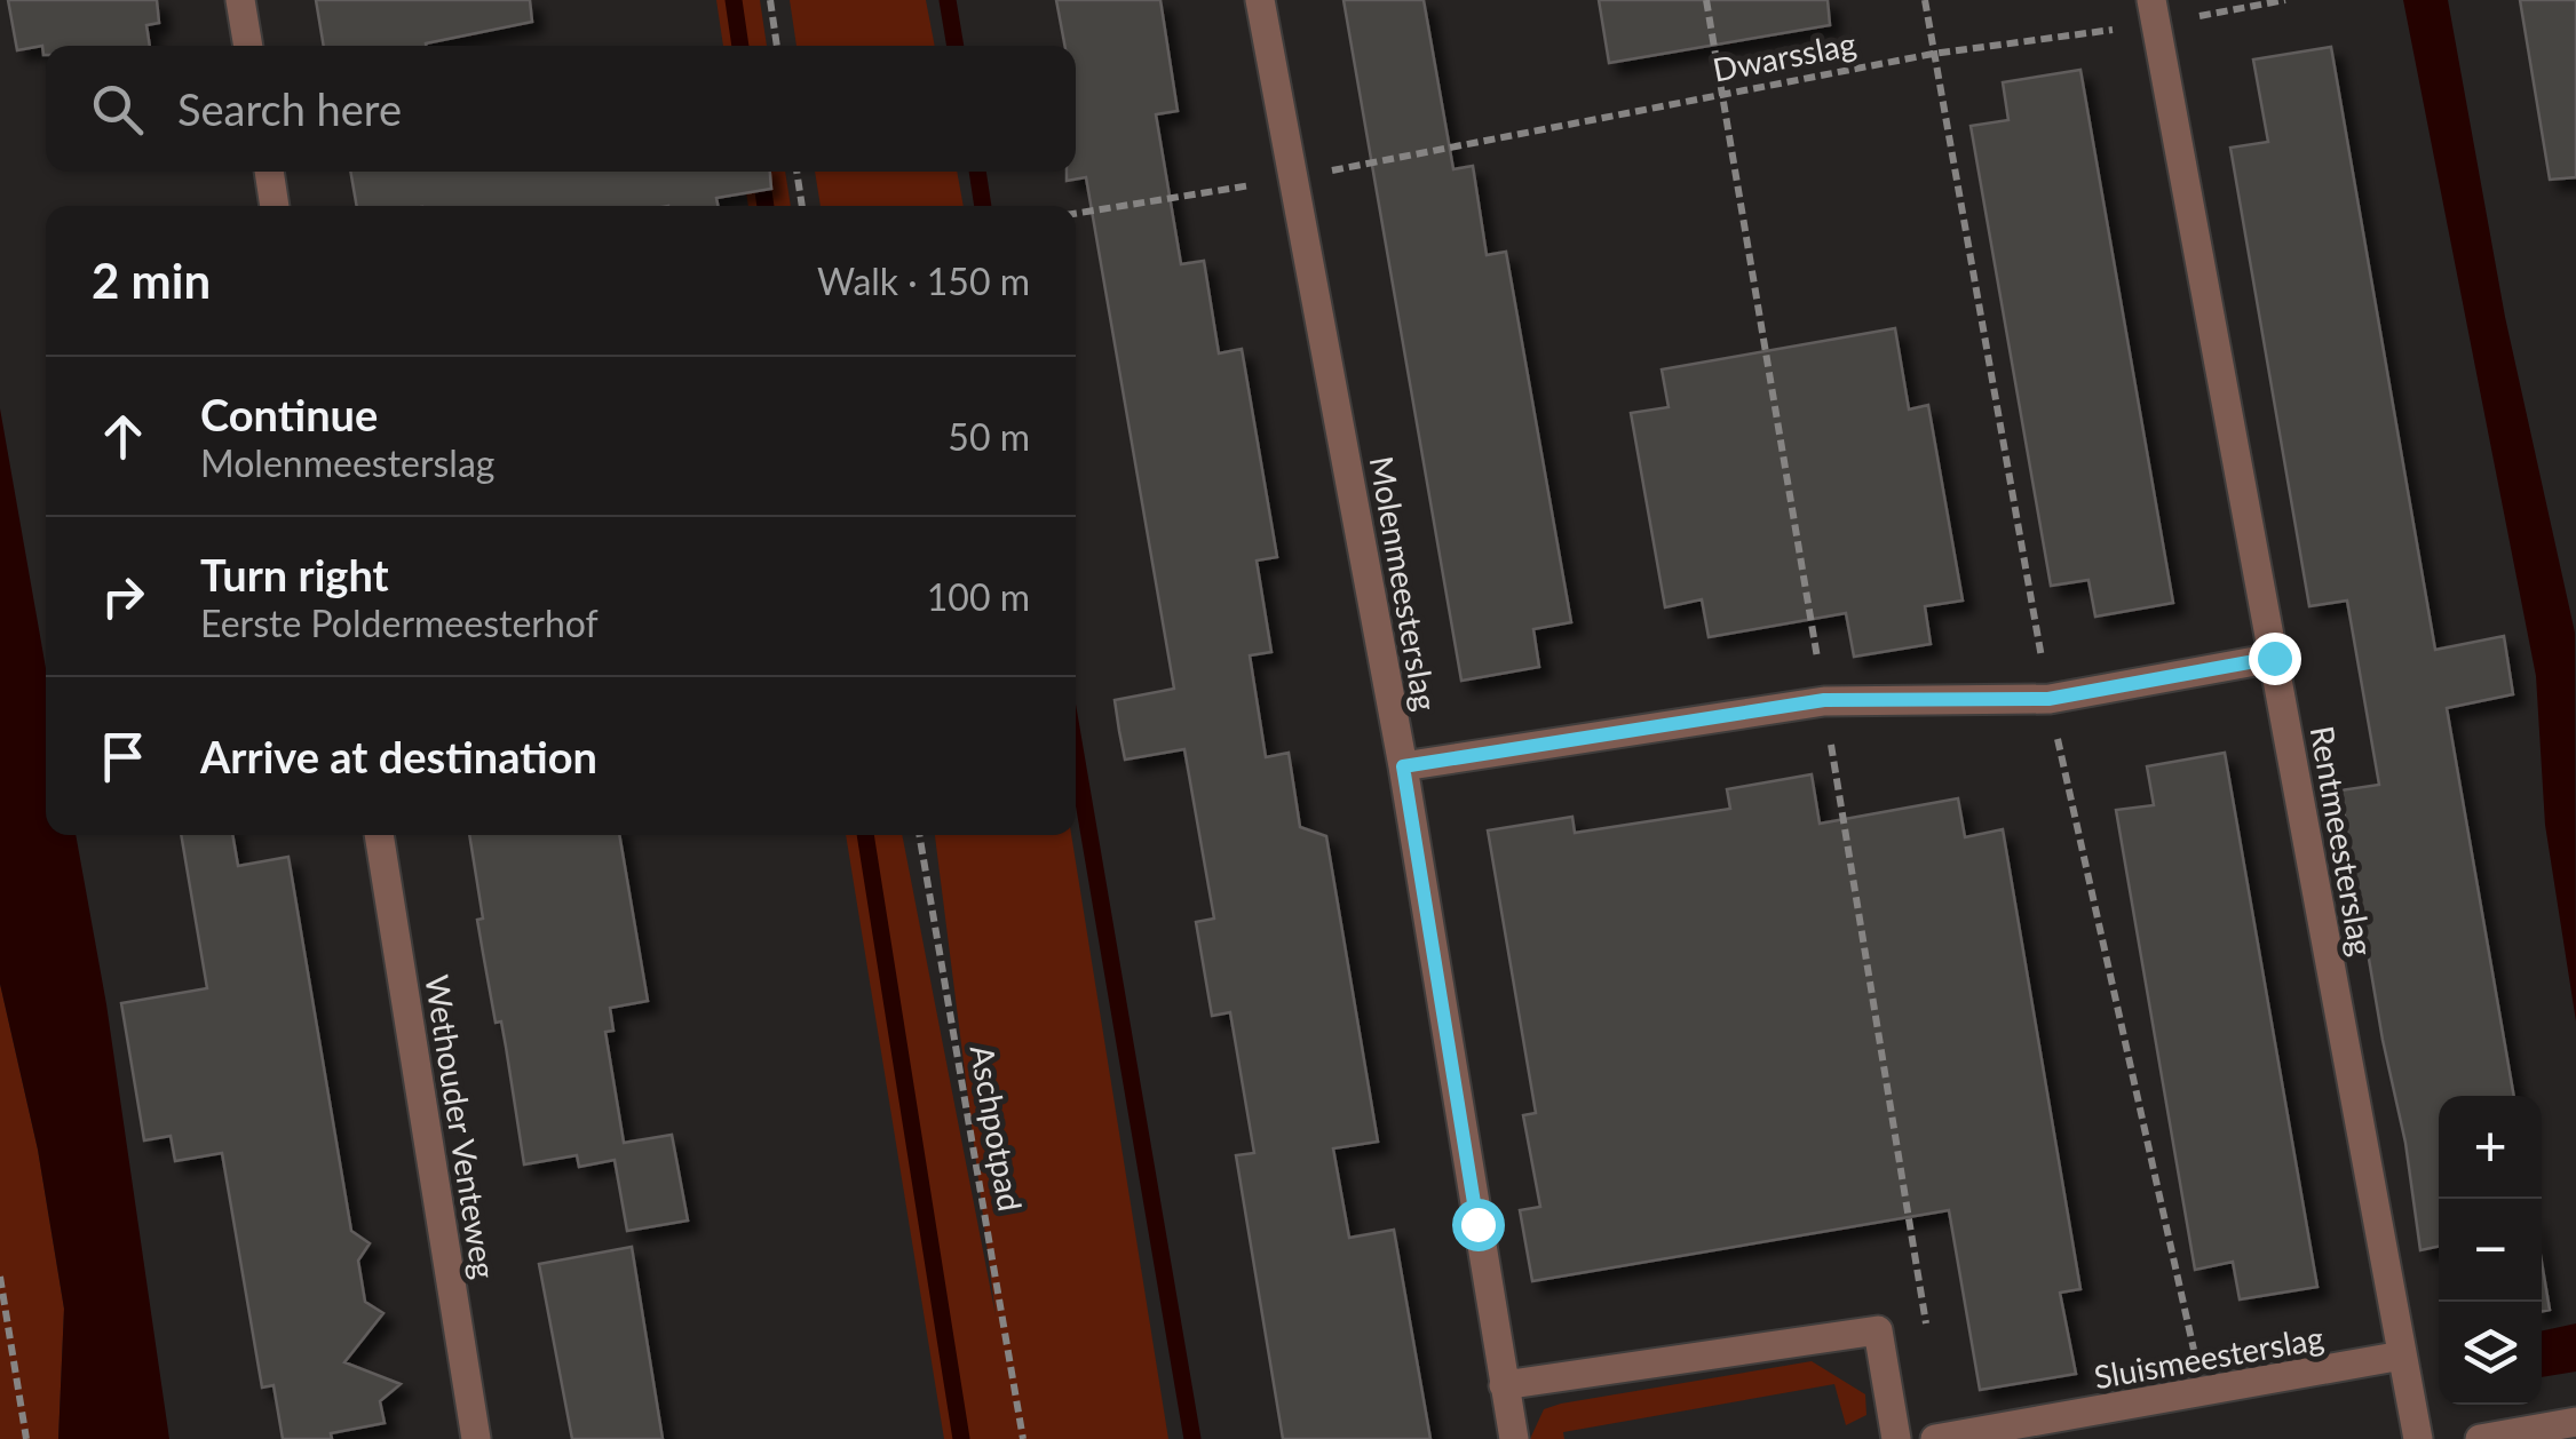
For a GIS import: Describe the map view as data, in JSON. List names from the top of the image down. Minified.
{"streets":{"street":["Molenmeesterslag","Rentmeesterslag","Wethouder Venteweg","Sluismeesterslag"],"path":["Dwarsslag","Aschpotpad"]},"crossings":[["Dwarsslag","Molenmeesterslag"],["Dwarsslag","Rentmeesterslag"],["Rentmeesterslag","Sluismeesterslag"]],"page":{"search":"Search here","heading":["2 min","Walk · 150 m"],"list":[["Continue","Molenmeesterslag","50 m"],["Turn right","Eerste Poldermeesterhof","100 m"],"Arrive at destination"],"map_buttons":["+","−"]}}
